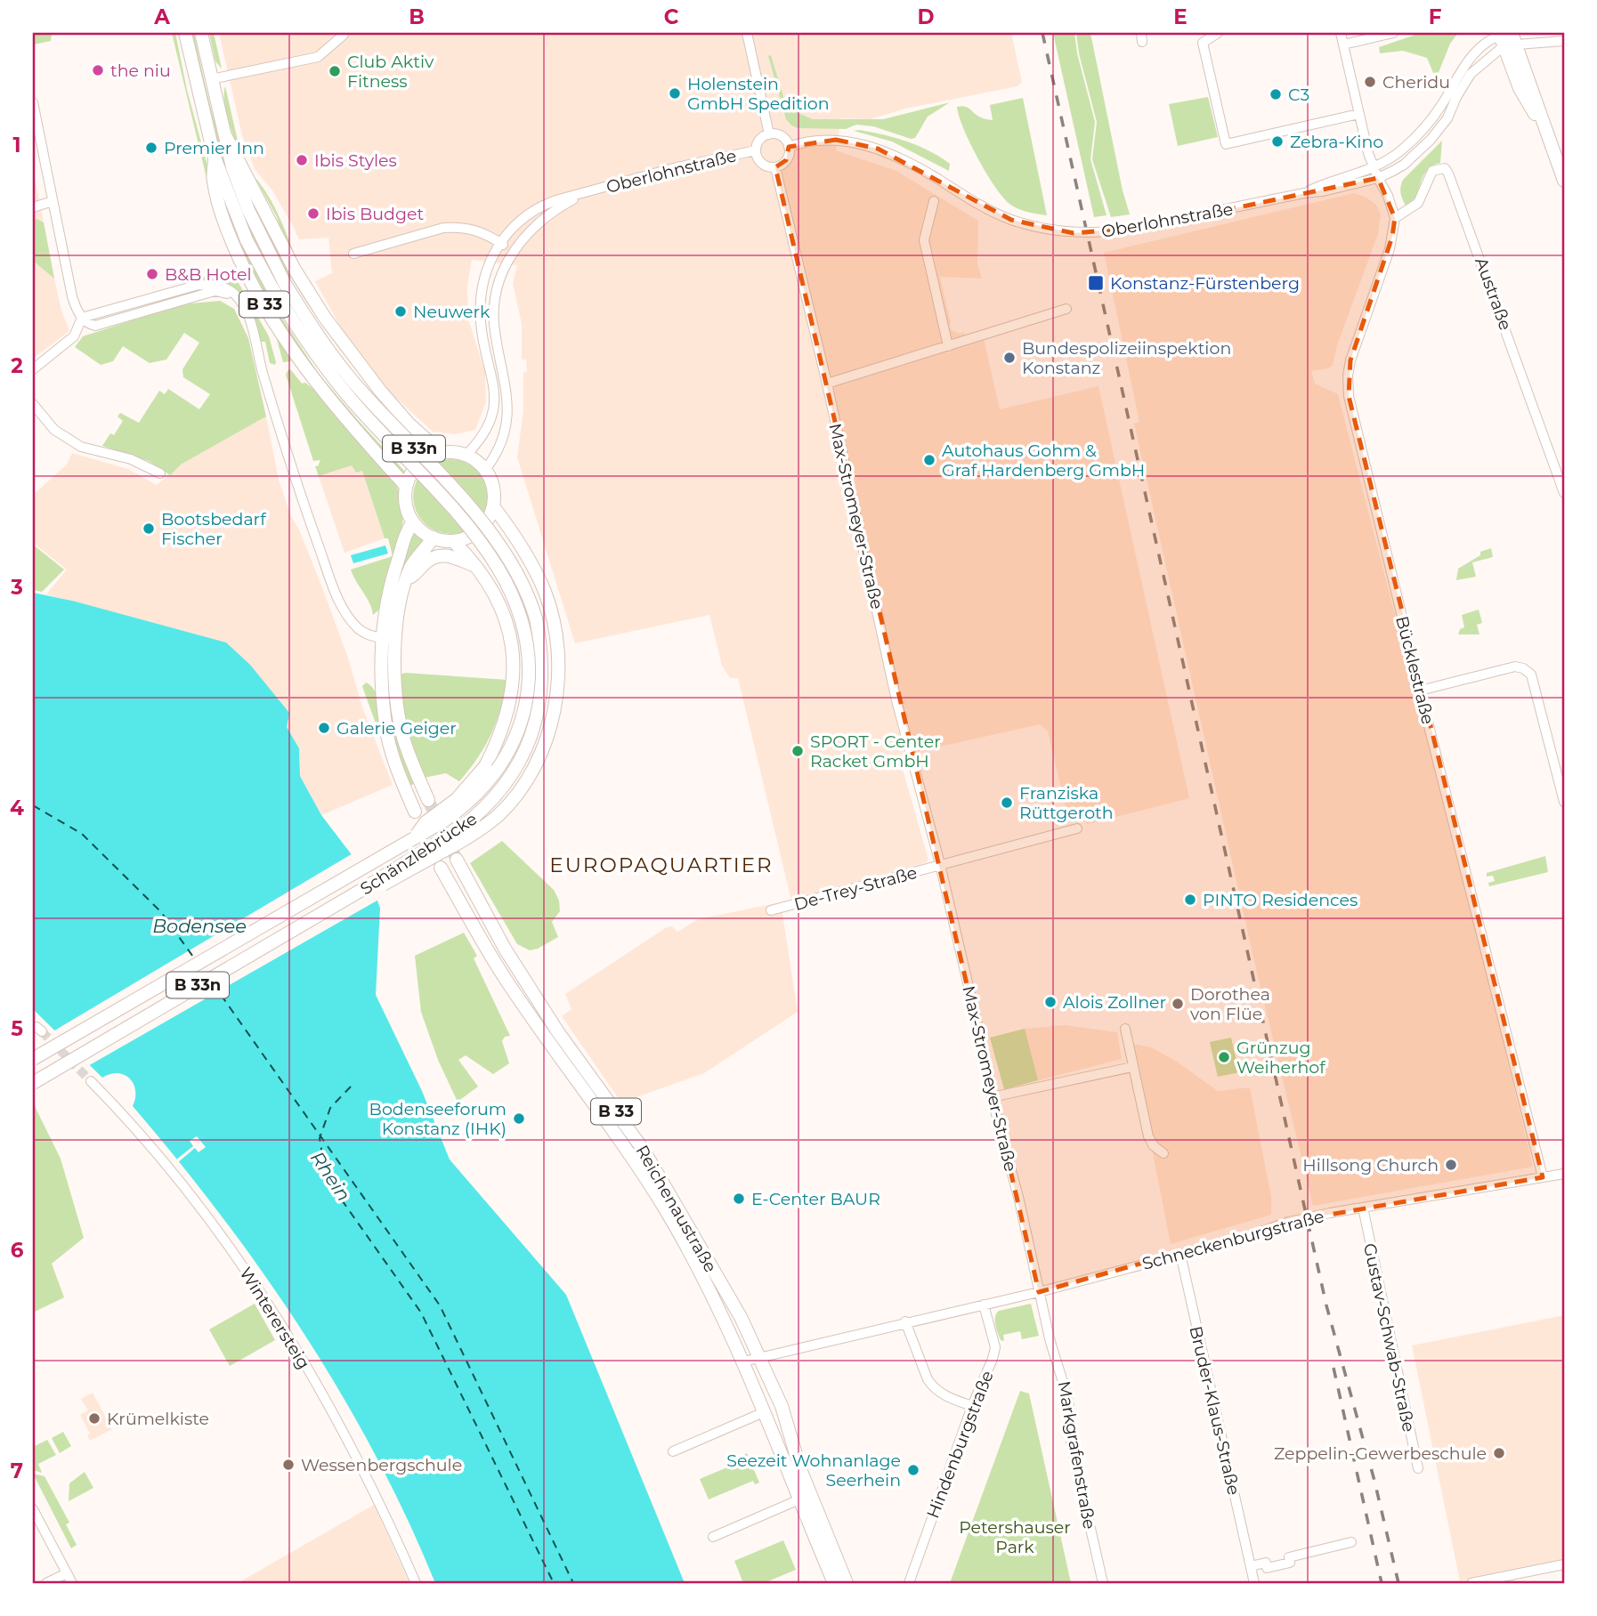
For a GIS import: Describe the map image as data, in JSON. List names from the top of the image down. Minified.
{"streets":{"main road":["B 33","B 33n","Schänzlebrücke","Reichenaustraße"],"street":["Oberlohnstraße","Austraße","Max-Stromeyer-Straße","Bücklestraße","De-Trey-Straße","Schneckenburgstraße","Winterersteig","Gustav-Schwab-Straße","Bruder-Klaus-Straße","Hindenburgstraße","Markgrafenstraße"]},"crossings":[["Oberlohnstraße","B 33"],["Oberlohnstraße","B 33n"],["Oberlohnstraße","Max-Stromeyer-Straße"],["Austraße","Bücklestraße"],["B 33","B 33n"],["B 33","Schänzlebrücke"],["B 33n","Schänzlebrücke"],["Max-Stromeyer-Straße","De-Trey-Straße"],["Max-Stromeyer-Straße","Schneckenburgstraße"],["Max-Stromeyer-Straße","Markgrafenstraße"],["Bücklestraße","Schneckenburgstraße"],["Reichenaustraße","Schneckenburgstraße"],["Schneckenburgstraße","Gustav-Schwab-Straße"],["Schneckenburgstraße","Bruder-Klaus-Straße"],["Schneckenburgstraße","Hindenburgstraße"],["Schneckenburgstraße","Markgrafenstraße"]],"districts":["EUROPAQUARTIER"],"water":["Bodensee","Rhein"],"parks":["Petershauser Park"],"places":{"other":["the niu","Club Aktiv Fitness","Cheridu","Holenstein GmbH Spedition","C3","Zebra-Kino","Premier Inn","Ibis Styles","Ibis Budget","B&B Hotel","Neuwerk","Bundespolizeiinspektion Konstanz","Autohaus Gohm & Graf Hardenberg GmbH","Bootsbedarf Fischer","Galerie Geiger","SPORT - Center Racket GmbH","Franziska Rüttgeroth","PINTO Residences","Alois Zollner","Dorothea von Flüe","Grünzug Weiherhof","Bodenseeforum Konstanz (IHK)","Hillsong Church","E-Center BAUR","Krümelkiste","Zeppelin-Gewerbeschule","Wessenbergschule","Seezeit Wohnanlage Seerhein"],"transit":["Konstanz-Fürstenberg"]},"grid":{"columns":["A","B","C","D","E","F"],"rows":["1","2","3","4","5","6","7"]}}
